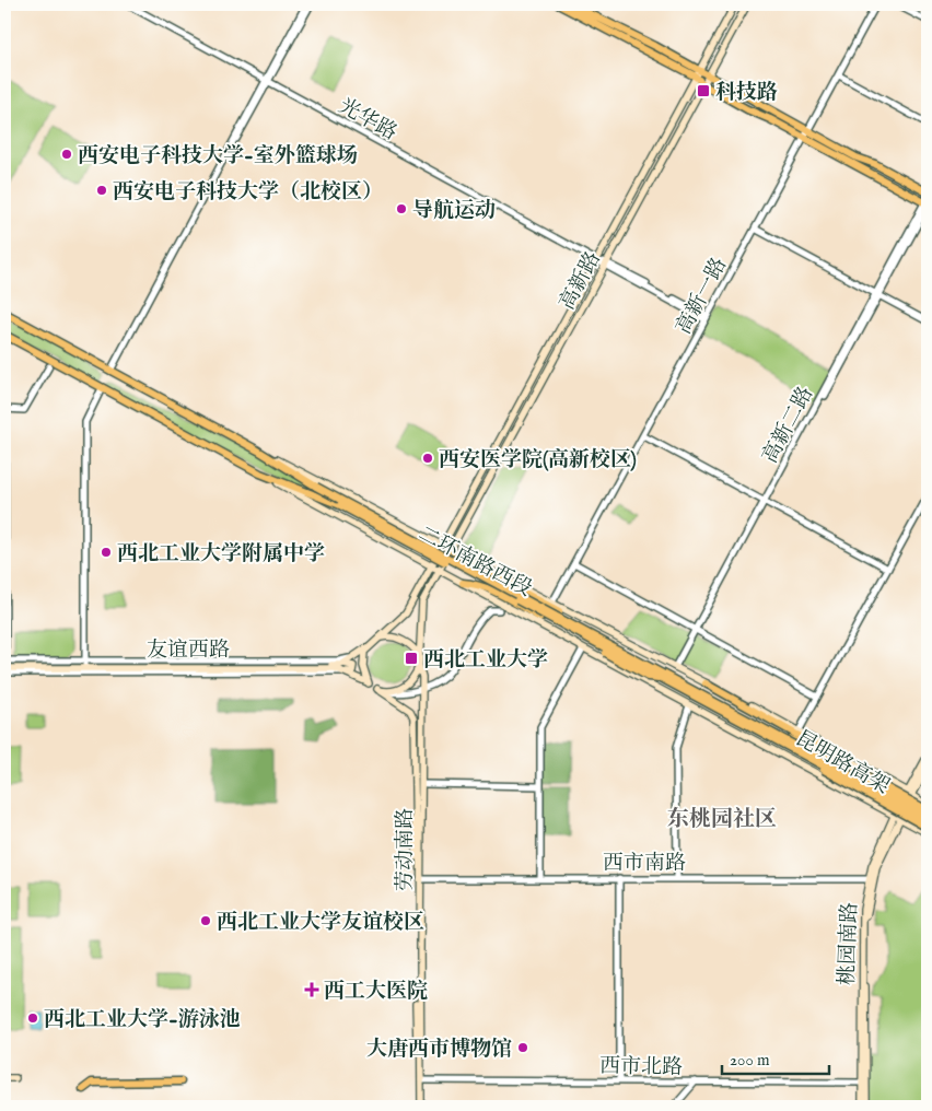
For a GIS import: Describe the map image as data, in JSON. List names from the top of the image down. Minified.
{"streets":{"main road":["高新路","二环南路西段","友谊西路","昆明路高架","劳动南路","桃园南路"],"street":["光华路","高新一路","高新二路","西市南路","西市北路"]},"crossings":[["光华路","高新路"],["光华路","高新一路"],["高新路","二环南路西段"],["高新路","友谊西路"],["高新路","劳动南路"],["高新一路","二环南路西段"],["高新二路","二环南路西段"],["二环南路西段","昆明路高架"],["二环南路西段","桃园南路"],["友谊西路","劳动南路"],["劳动南路","西市南路"],["劳动南路","西市北路"],["西市南路","桃园南路"],["桃园南路","西市北路"]],"districts":["东桃园社区"],"places":{"transit":["科技路","西北工业大学"],"other":["西安电子科技大学-室外篮球场","西安电子科技大学（北校区）","导航运动","西安医学院(高新校区)","西北工业大学附属中学","西北工业大学友谊校区","西北工业大学-游泳池","大唐西市博物馆"],"health":["西工大医院"]},"scale_bar":"200 m"}
